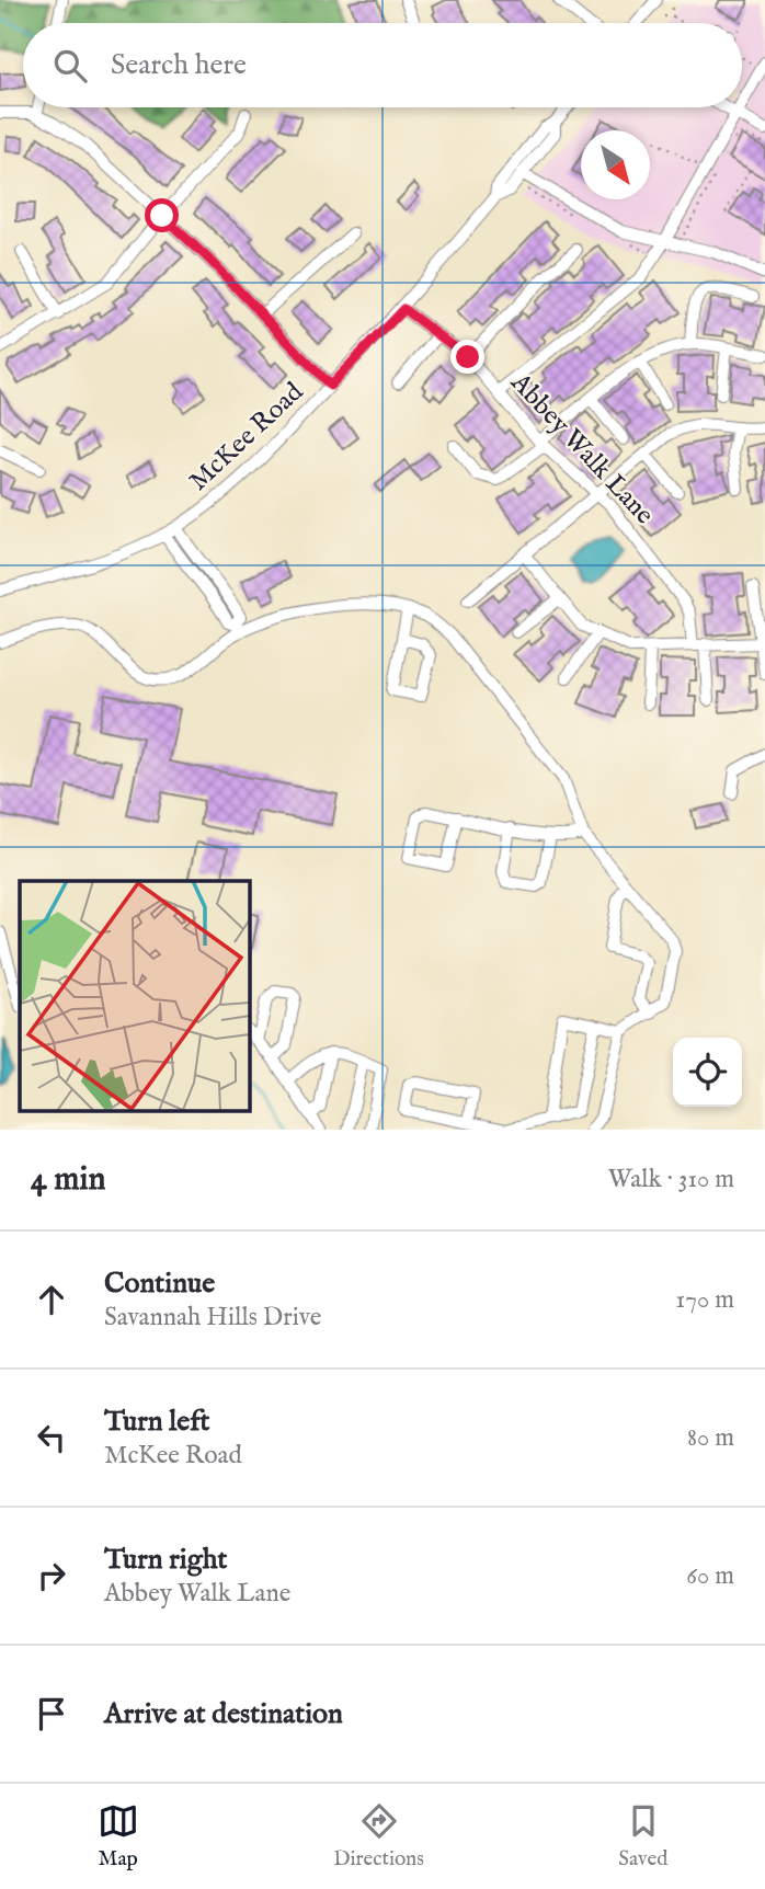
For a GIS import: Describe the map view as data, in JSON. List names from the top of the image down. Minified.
{"streets":{"street":["McKee Road","Abbey Walk Lane"]},"crossings":[["McKee Road","Abbey Walk Lane"]],"north":"bottom right","page":{"search":"Search here","heading":["4 min","Walk · 310 m"],"list":[["Continue","Savannah Hills Drive","170 m"],["Turn left","McKee Road","80 m"],["Turn right","Abbey Walk Lane","60 m"],"Arrive at destination"],"nav":["Map","Directions","Saved"]}}
